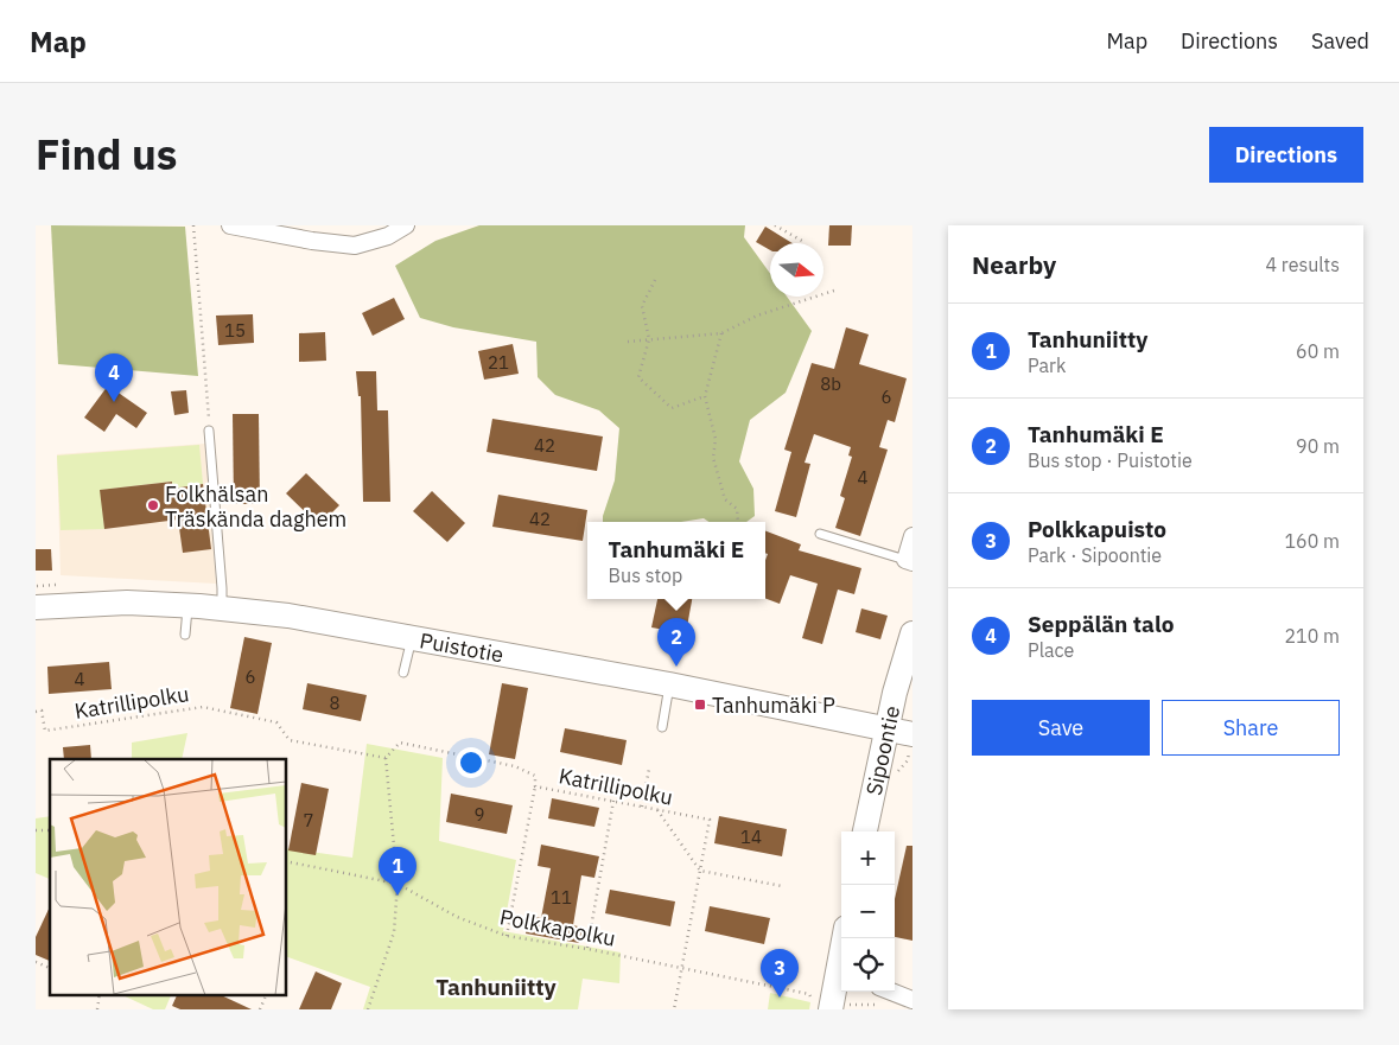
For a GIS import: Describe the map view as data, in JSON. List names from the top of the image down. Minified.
{"streets":{"street":["Puistotie","Sipoontie"],"path":["Katrillipolku","Polkkapolku"]},"crossings":[["Puistotie","Sipoontie"]],"districts":["Tanhuniitty"],"places":{"other":["Folkhälsan Träskända daghem"],"transit":["Tanhumäki P"]},"house_numbers":["15","21","8b","6","42","4","42","6","4","8","9","7","14","11"],"north":"right","page":{"header":"Map","nav":["Map","Directions","Saved"],"title":"Find us","buttons":["Directions",["Save","Share"]],"heading":["Nearby","4 results"],"list":[{"mark":"1","name":"Tanhuniitty","note":"Park","value":"60 m"},{"mark":"2","name":"Tanhumäki E","note":"Bus stop · Puistotie","value":"90 m"},{"mark":"3","name":"Polkkapuisto","note":"Park · Sipoontie","value":"160 m"},{"mark":"4","name":"Seppälän talo","note":"Place","value":"210 m"}],"pins":["4","2","1","3"],"popup":["Tanhumäki E","Bus stop"],"map_buttons":["+","−"]}}
